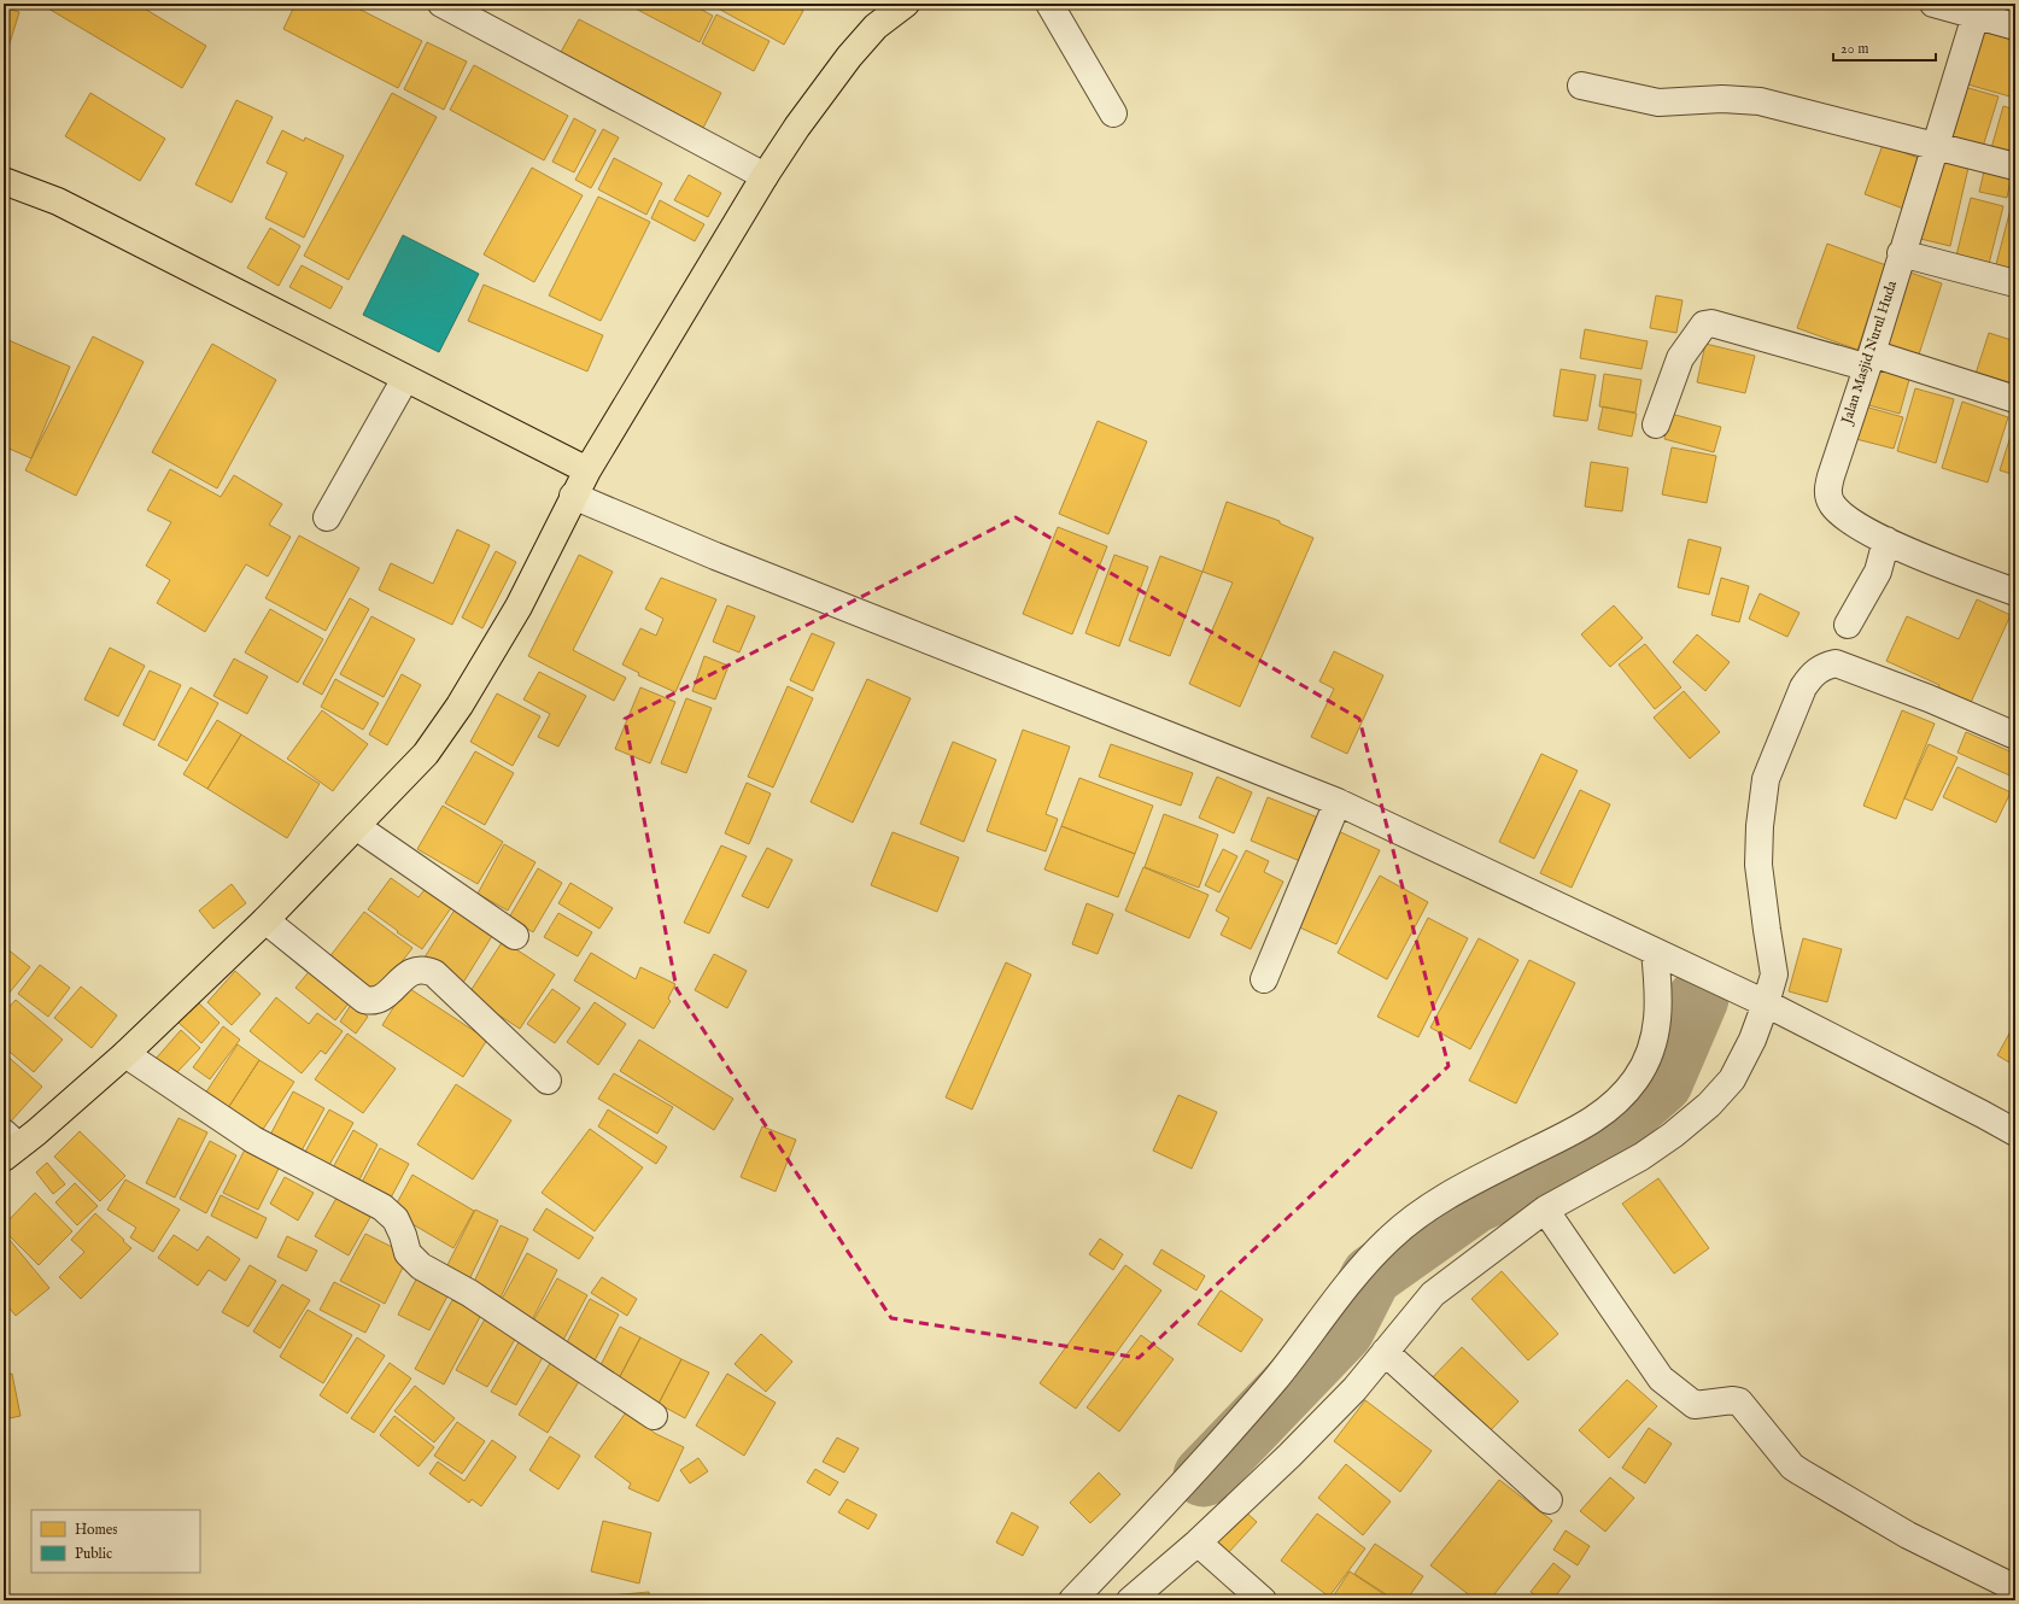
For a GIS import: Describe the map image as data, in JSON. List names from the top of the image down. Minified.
{"streets":{"street":["Jalan Masjid Nurul Huda"]},"legend":["Homes","Public"],"scale_bar":"20 m"}
